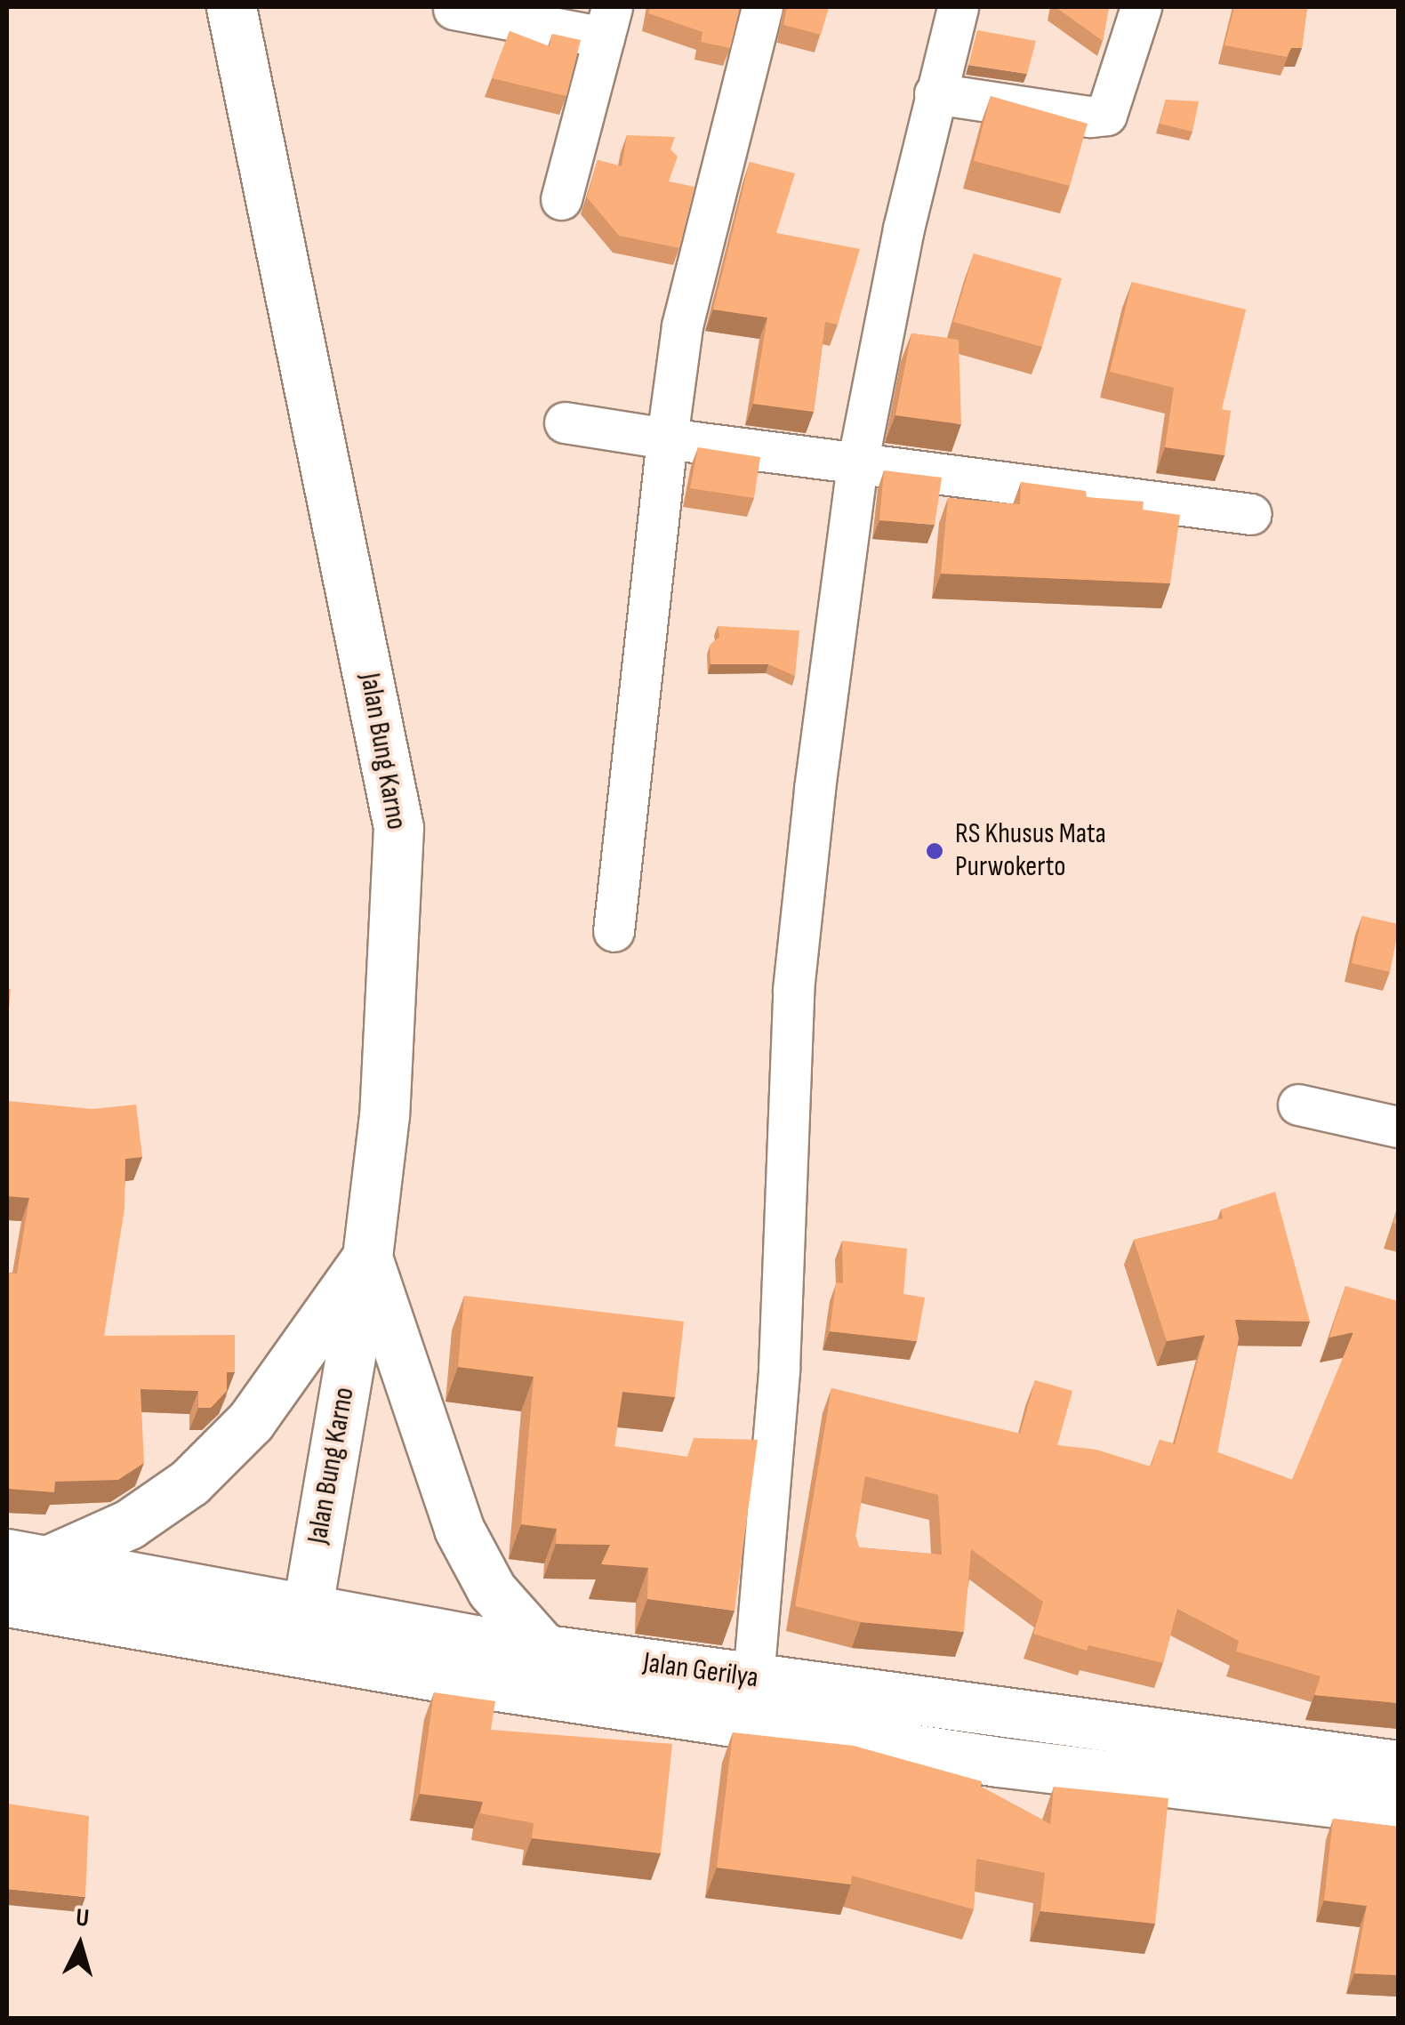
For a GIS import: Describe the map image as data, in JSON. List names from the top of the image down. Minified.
{"streets":{"main road":["Jalan Bung Karno","Jalan Gerilya"]},"crossings":[["Jalan Bung Karno","Jalan Gerilya"]],"places":["RS Khusus Mata Purwokerto"],"north":"top"}
